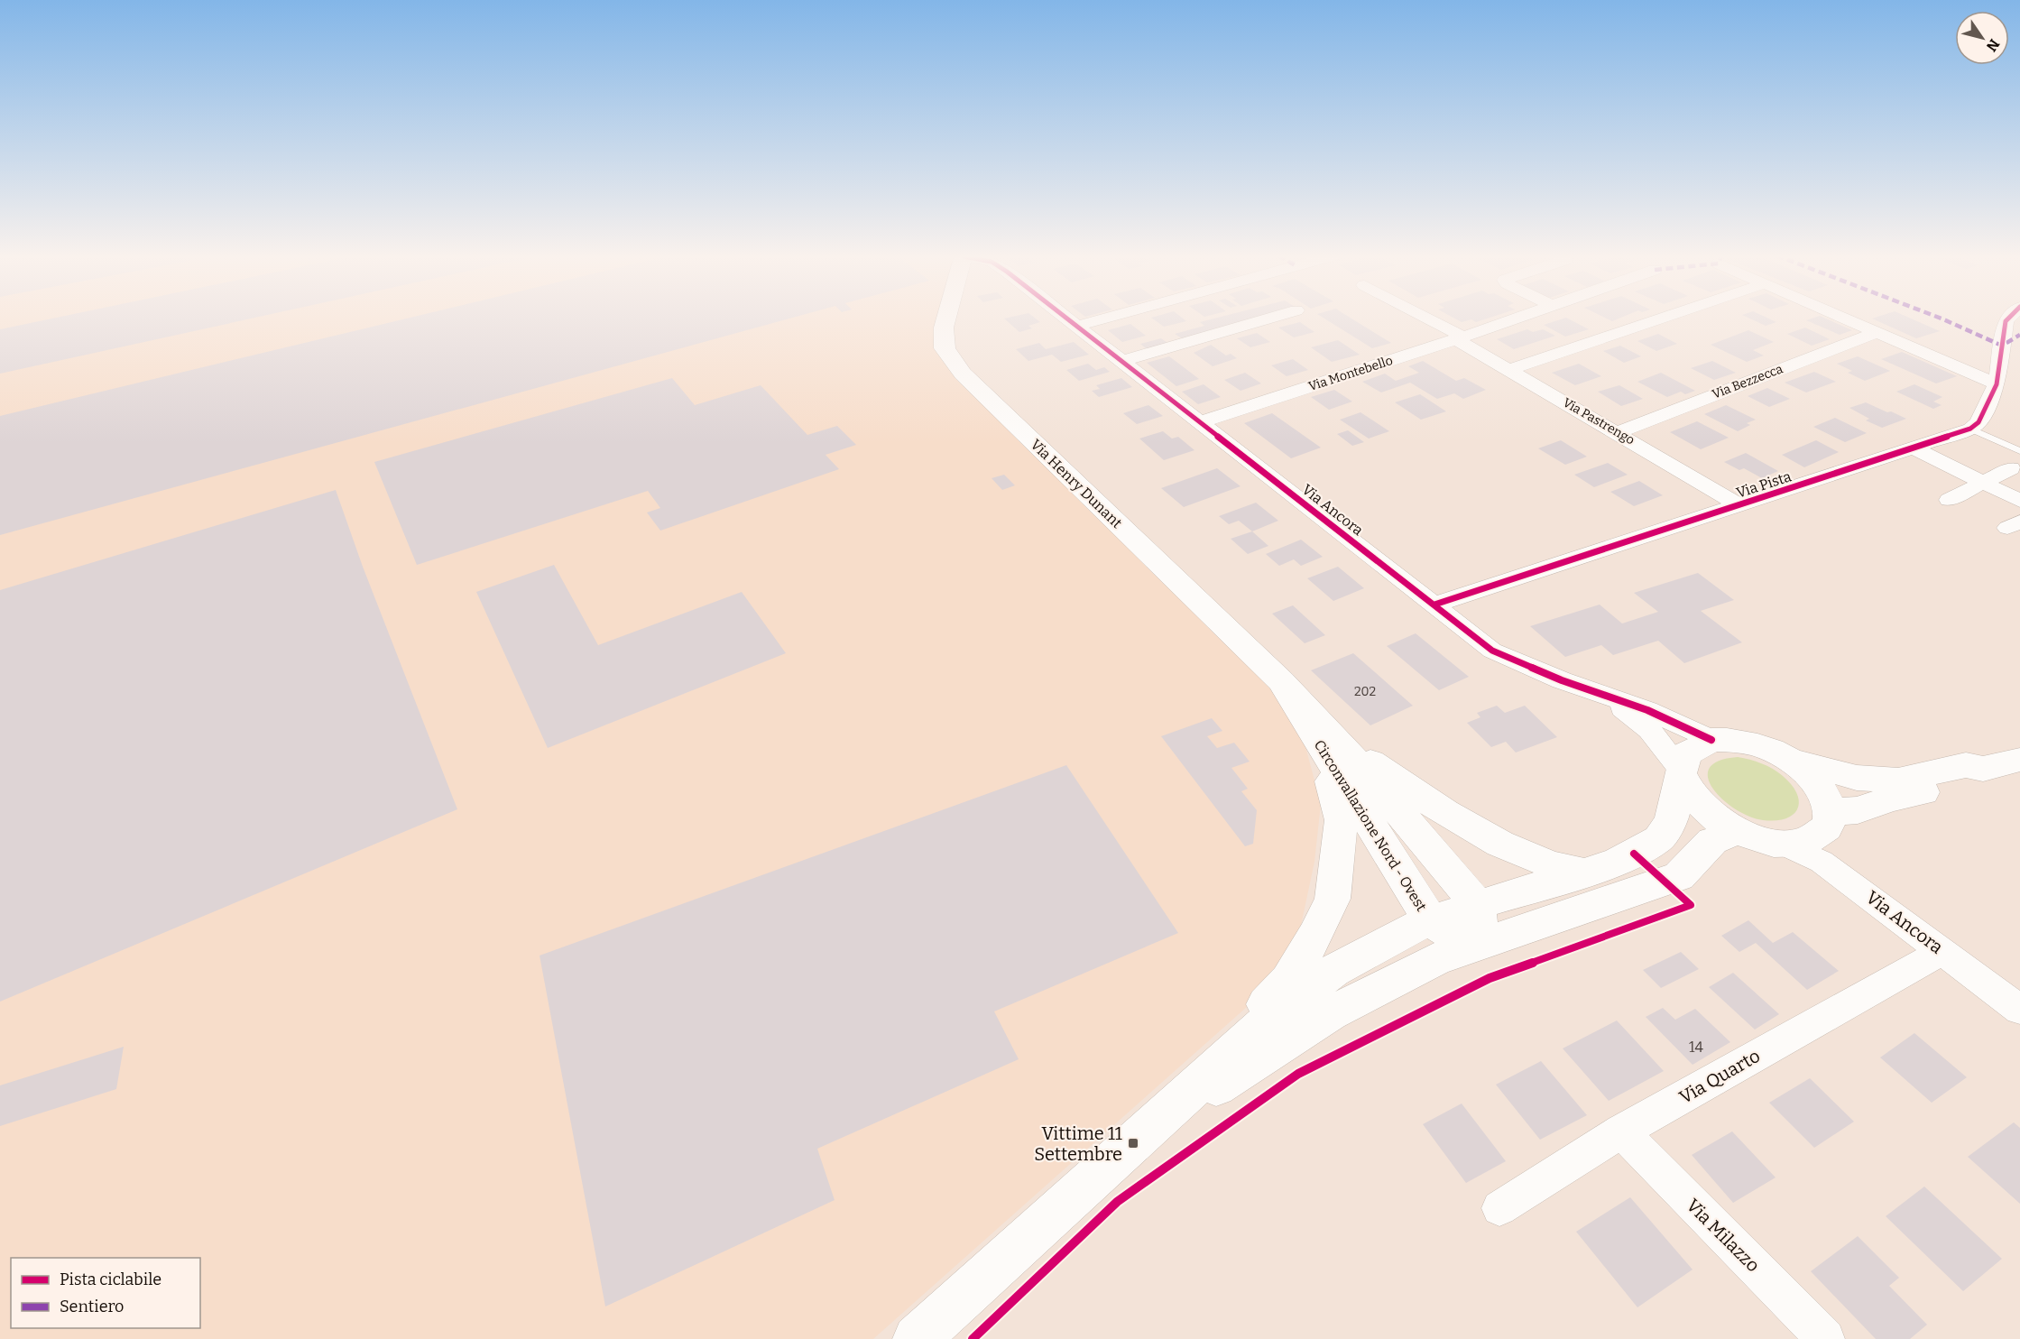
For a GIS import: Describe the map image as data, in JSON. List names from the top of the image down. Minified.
{"streets":{"main road":["Via Henry Dunant","Via Ancora","Circonvallazione Nord - Ovest"],"street":["Via Montebello","Via Bezzecca","Via Pastrengo","Via Pista","Via Quarto","Via Milazzo"]},"crossings":[["Via Montebello","Via Pastrengo"],["Via Montebello","Via Ancora"],["Via Bezzecca","Via Pastrengo"],["Via Pastrengo","Via Pista"],["Via Henry Dunant","Circonvallazione Nord - Ovest"],["Via Pista","Via Ancora"],["Via Ancora","Via Quarto"],["Via Quarto","Via Milazzo"]],"places":{"transit":["Vittime 11 Settembre"]},"house_numbers":["202","14"],"legend":["Pista ciclabile","Sentiero"],"north":"bottom right"}
